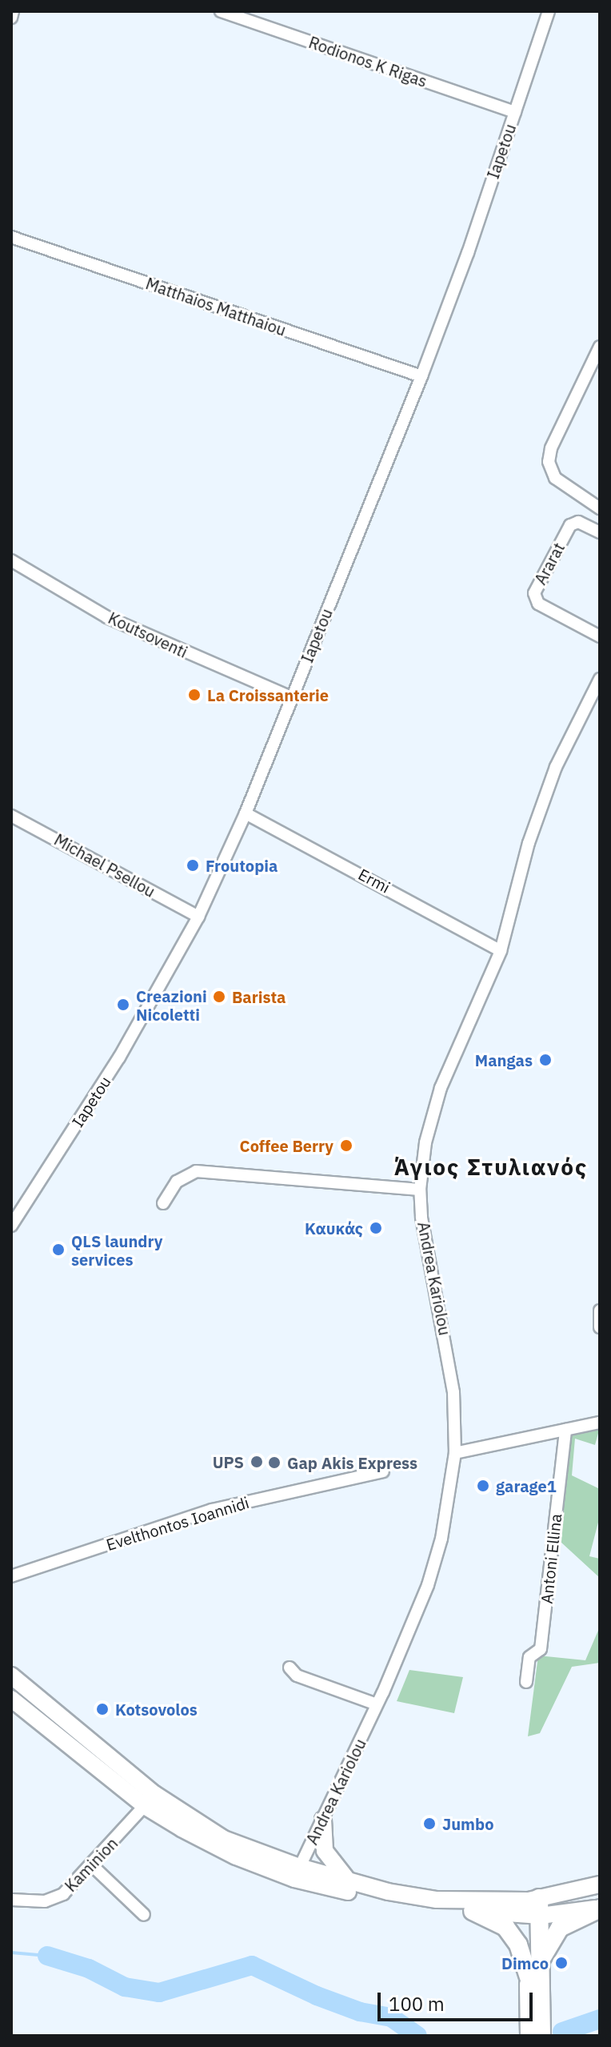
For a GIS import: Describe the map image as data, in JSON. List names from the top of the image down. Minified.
{"streets":{"street":["Rodionos K Rigas","Iapetou","Matthaios Matthaiou","Ararat","Koutsoventi","Michael Psellou","Ermi","Andrea Kariolou","Evelthontos Ioannidi","Antoni Ellina","Kaminion"]},"crossings":[["Rodionos K Rigas","Iapetou"],["Iapetou","Matthaios Matthaiou"],["Iapetou","Koutsoventi"],["Iapetou","Michael Psellou"],["Iapetou","Ermi"],["Ermi","Andrea Kariolou"]],"districts":["Άγιος Στυλιανός"],"places":["La Croissanterie","Froutopia","Barista","Creazioni Nicoletti","Mangas","Coffee Berry","Καυκάς","QLS laundry services","UPS","Gap Akis Express","garage1","Kotsovolos","Jumbo","Dimco"],"scale_bar":"100 m"}
